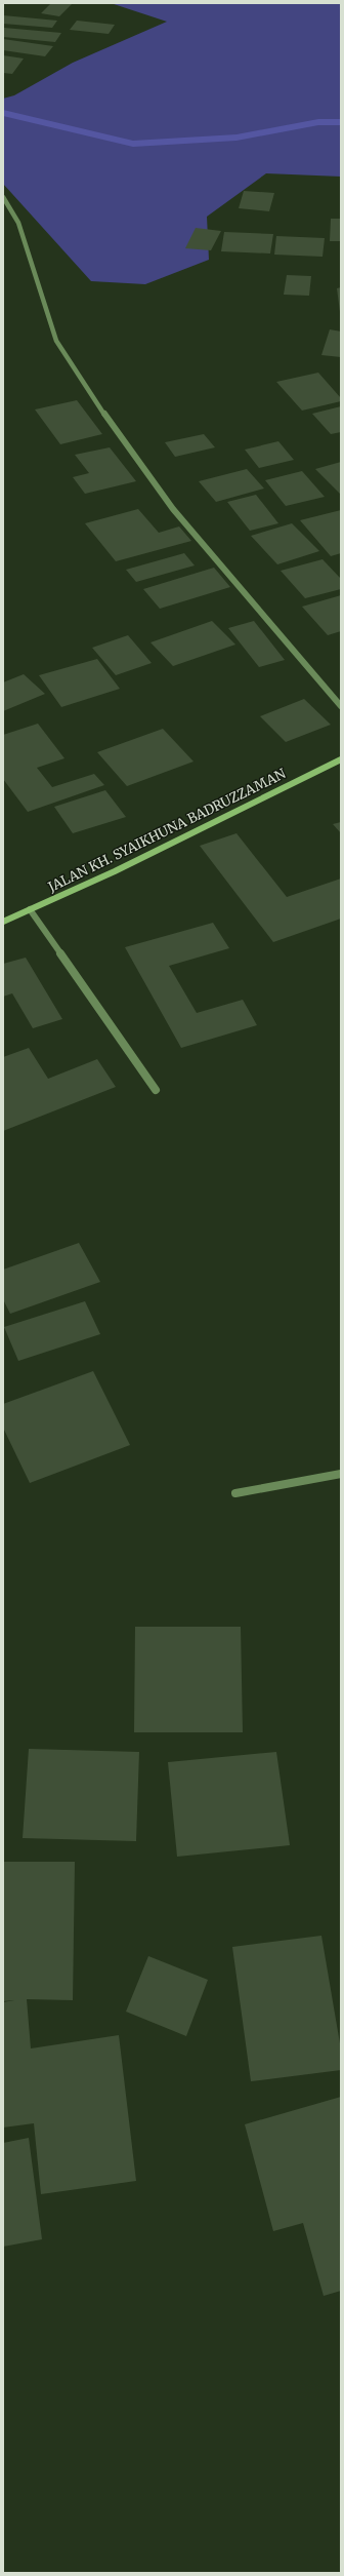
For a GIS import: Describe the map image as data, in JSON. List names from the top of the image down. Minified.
{"streets":{"main road":["JALAN KH. SYAIKHUNA BADRUZZAMAN"]}}
